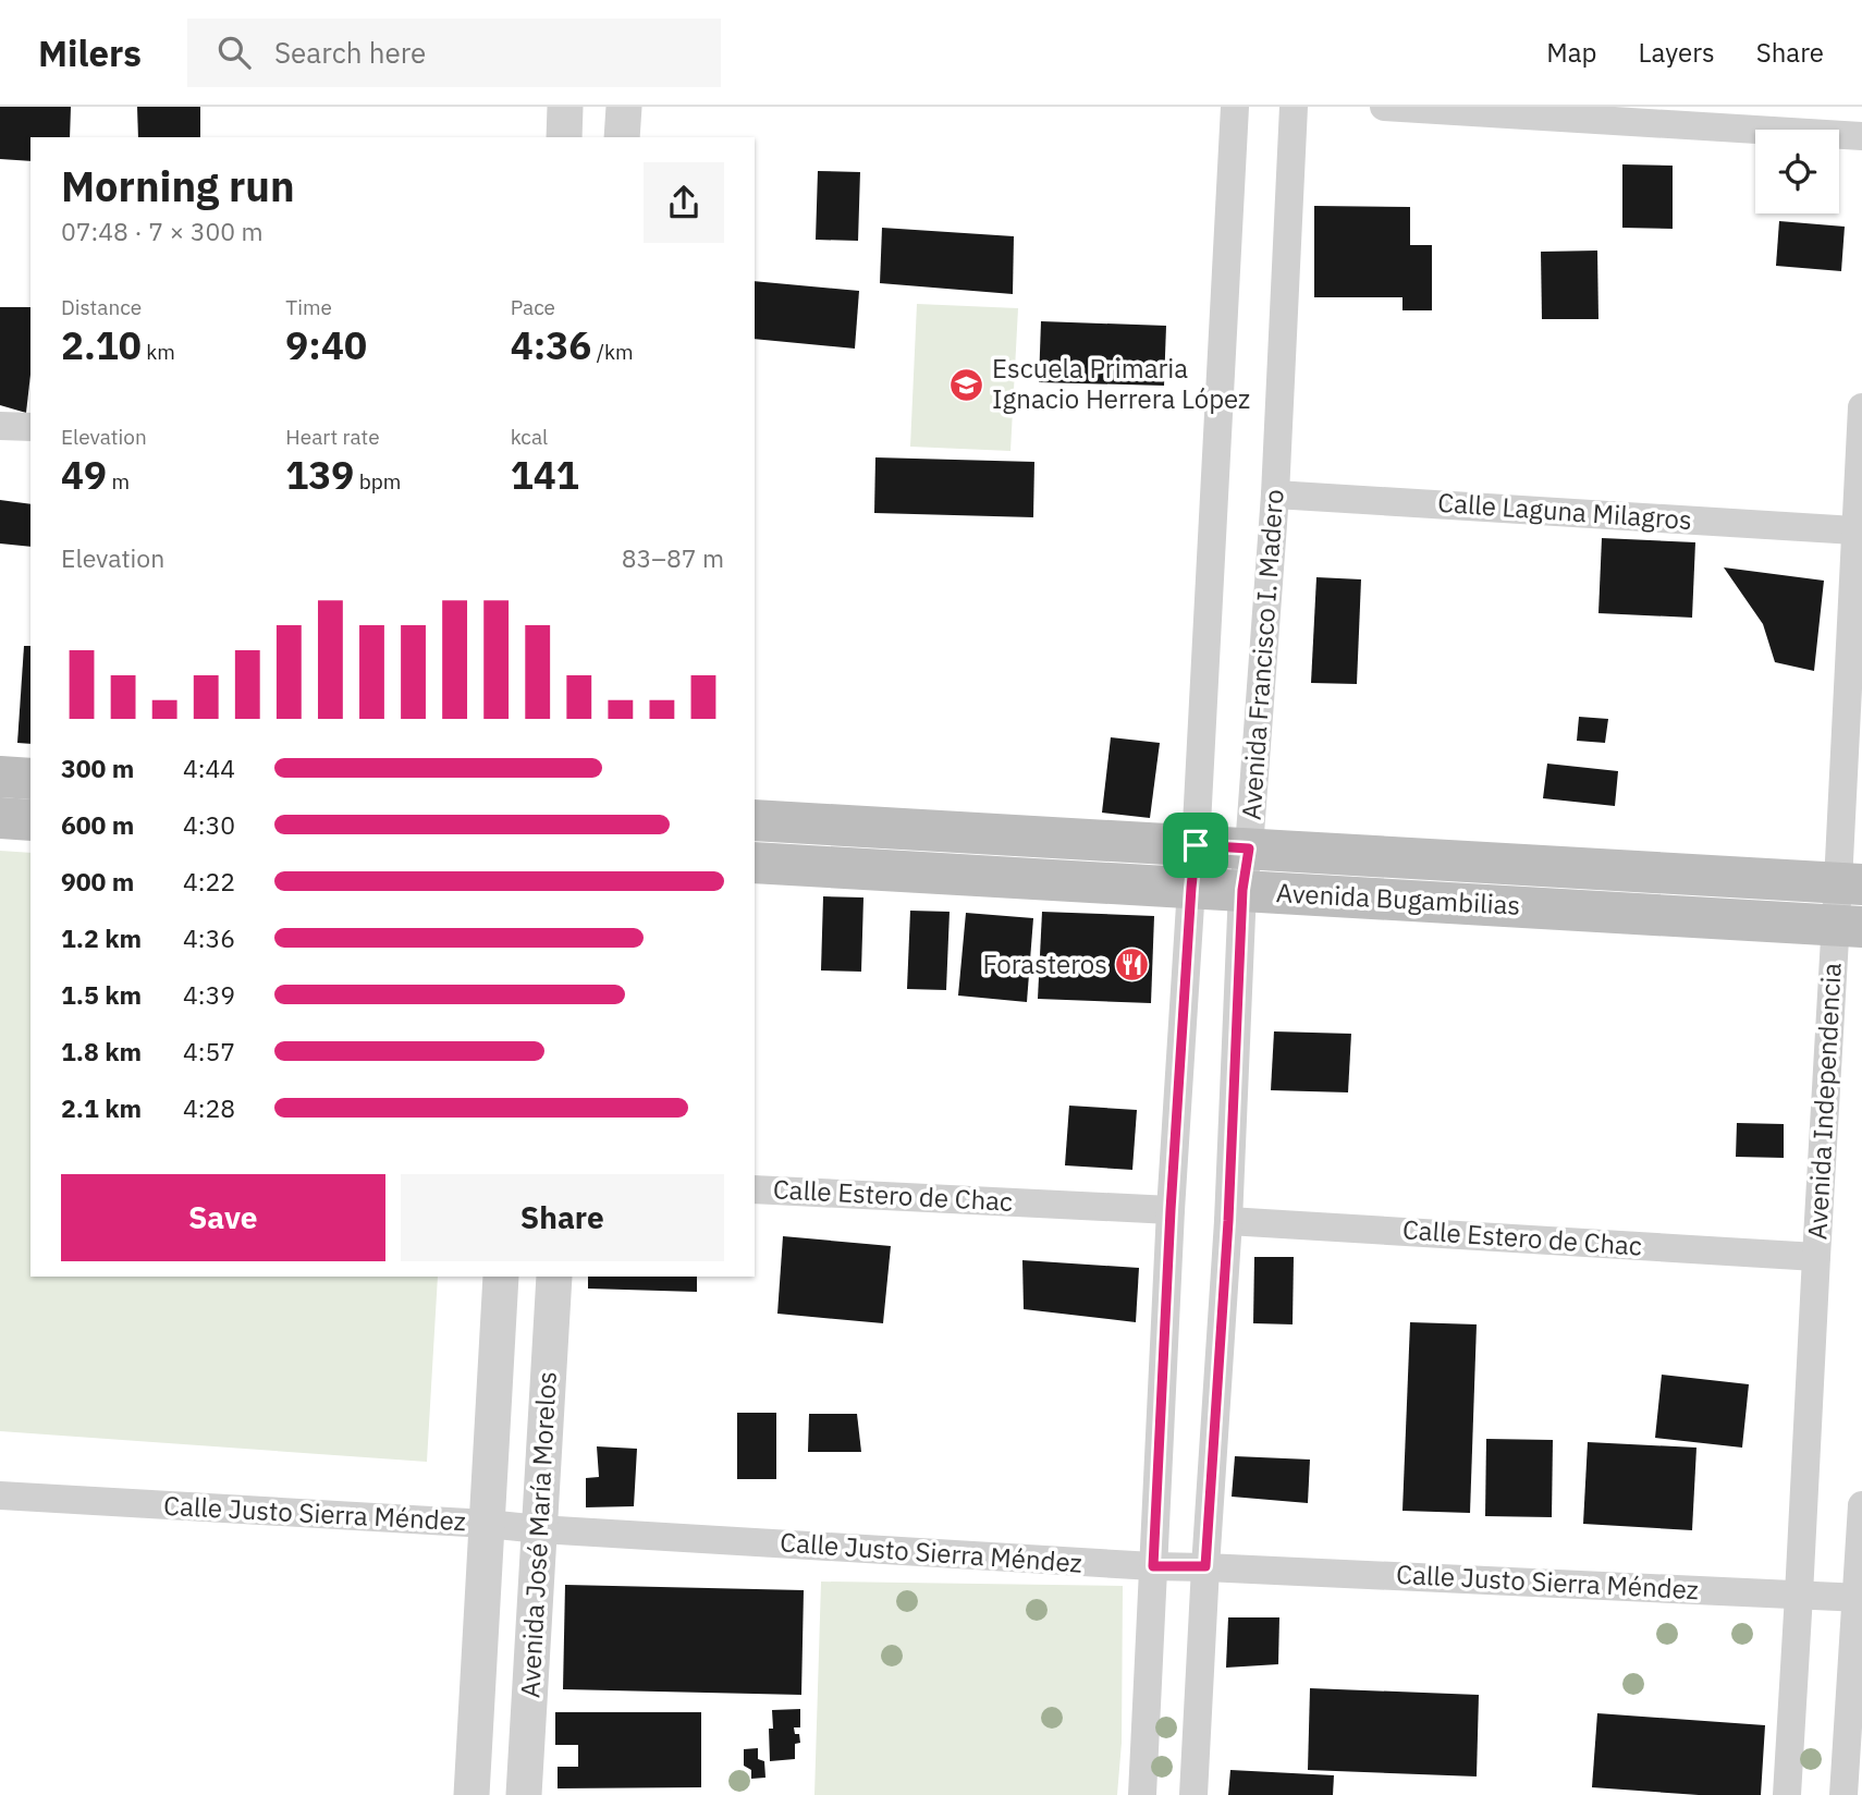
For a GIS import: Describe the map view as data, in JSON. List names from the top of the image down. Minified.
{"streets":{"main road":["Avenida Bugambilias"],"street":["Calle Laguna Milagros","Avenida Francisco I. Madero","Avenida Independencia","Calle Estero de Chac","Calle Justo Sierra Méndez","Avenida José María Morelos"]},"crossings":[["Calle Laguna Milagros","Avenida Francisco I. Madero"],["Calle Laguna Milagros","Avenida Independencia"],["Avenida Francisco I. Madero","Avenida Bugambilias"],["Avenida Francisco I. Madero","Calle Estero de Chac"],["Avenida Francisco I. Madero","Calle Justo Sierra Méndez"],["Avenida Bugambilias","Avenida Independencia"],["Avenida Independencia","Calle Estero de Chac"],["Avenida Independencia","Calle Justo Sierra Méndez"],["Calle Justo Sierra Méndez","Avenida José María Morelos"]],"places":{"school or university":["Escuela Primaria Ignacio Herrera López"],"restaurant":["Forasteros"]},"page":{"header":"Milers","search":"Search here","nav":["Map","Layers","Share"],"heading":["Morning run","07:48 · 7 × 300 m"],"stats":[["Distance","2.10 km"],["Time","9:40"],["Pace","4:36 /km"],["Elevation","49 m"],["Heart rate","139 bpm"],["kcal","141"]],"chart":["Elevation","83–87 m"],"list":[{"name":"300 m","note":"4:44"},{"name":"600 m","note":"4:30"},{"name":"900 m","note":"4:22"},{"name":"1.2 km","note":"4:36"},{"name":"1.5 km","note":"4:39"},{"name":"1.8 km","note":"4:57"},{"name":"2.1 km","note":"4:28"}],"buttons":["Save","Share"]}}
